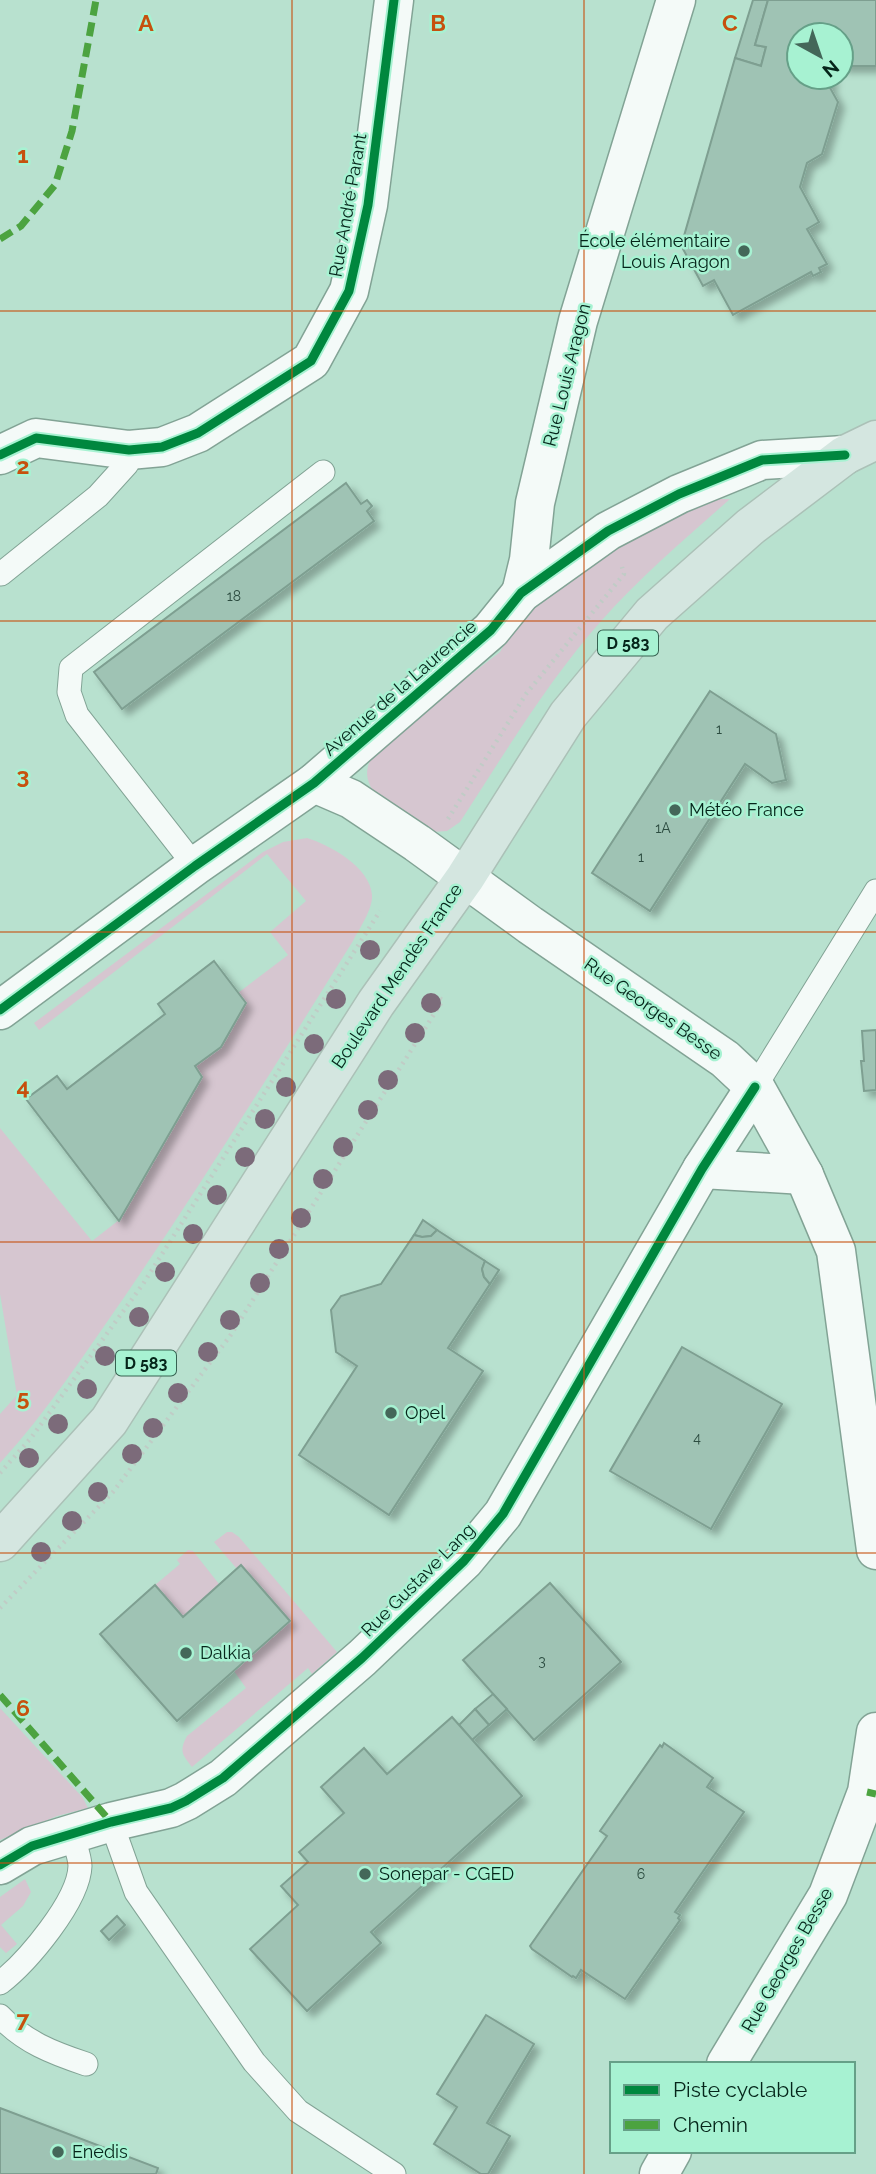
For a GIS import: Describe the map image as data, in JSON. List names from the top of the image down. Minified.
{"streets":{"main road":["D 583","Boulevard Mendès France"],"street":["Rue André Parant","Rue Louis Aragon","Avenue de la Laurencie","Rue Georges Besse","Rue Gustave Lang"]},"crossings":[["Rue Louis Aragon","Avenue de la Laurencie"],["Avenue de la Laurencie","Boulevard Mendès France"],["Avenue de la Laurencie","Rue Georges Besse"],["Boulevard Mendès France","Rue Georges Besse"],["Rue Georges Besse","Rue Gustave Lang"]],"places":["École élémentaire Louis Aragon","Météo France","Opel","Dalkia","Sonepar - CGED","Enedis"],"house_numbers":["18","1","1A","1","4","3","6"],"legend":["Piste cyclable","Chemin"],"north":"bottom right","grid":{"columns":["A","B","C"],"rows":["1","2","3","4","5","6","7"]}}
